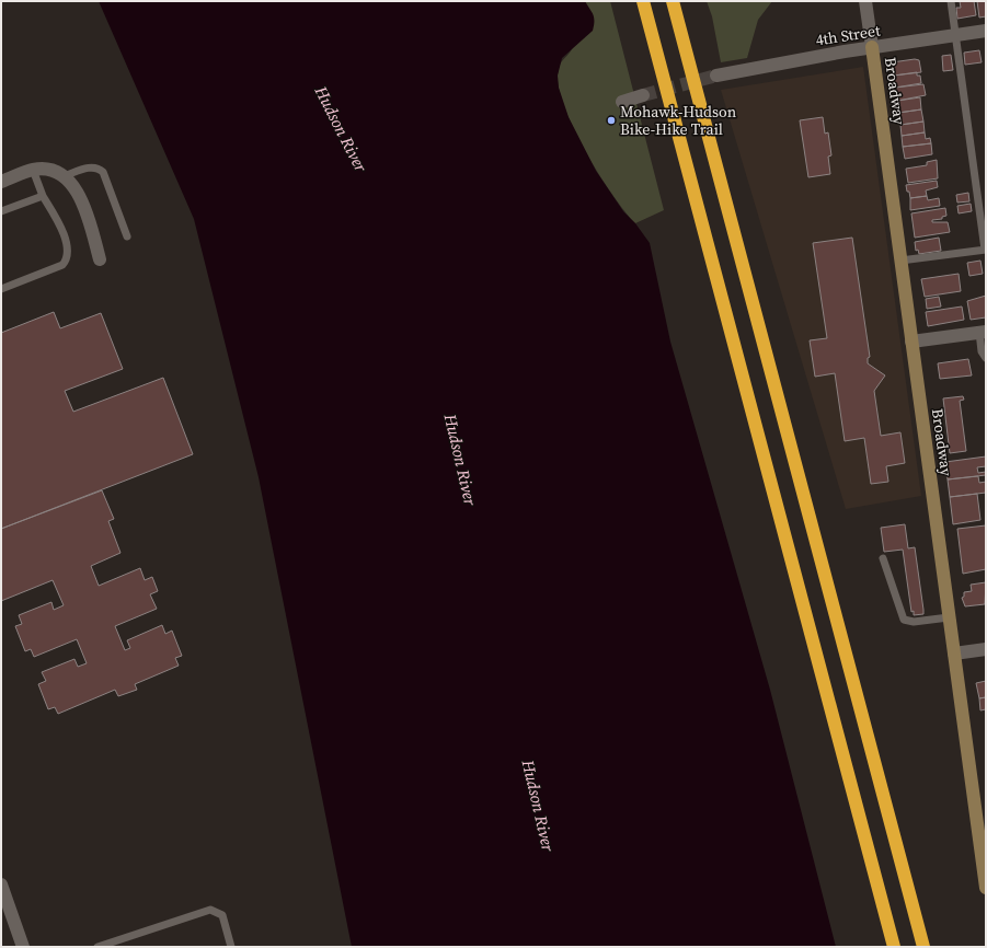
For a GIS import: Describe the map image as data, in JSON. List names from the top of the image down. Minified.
{"streets":{"street":["4th Street","Broadway"]},"crossings":[["4th Street","Broadway"]],"water":["Hudson River"],"places":["Mohawk-Hudson Bike-Hike Trail"]}
